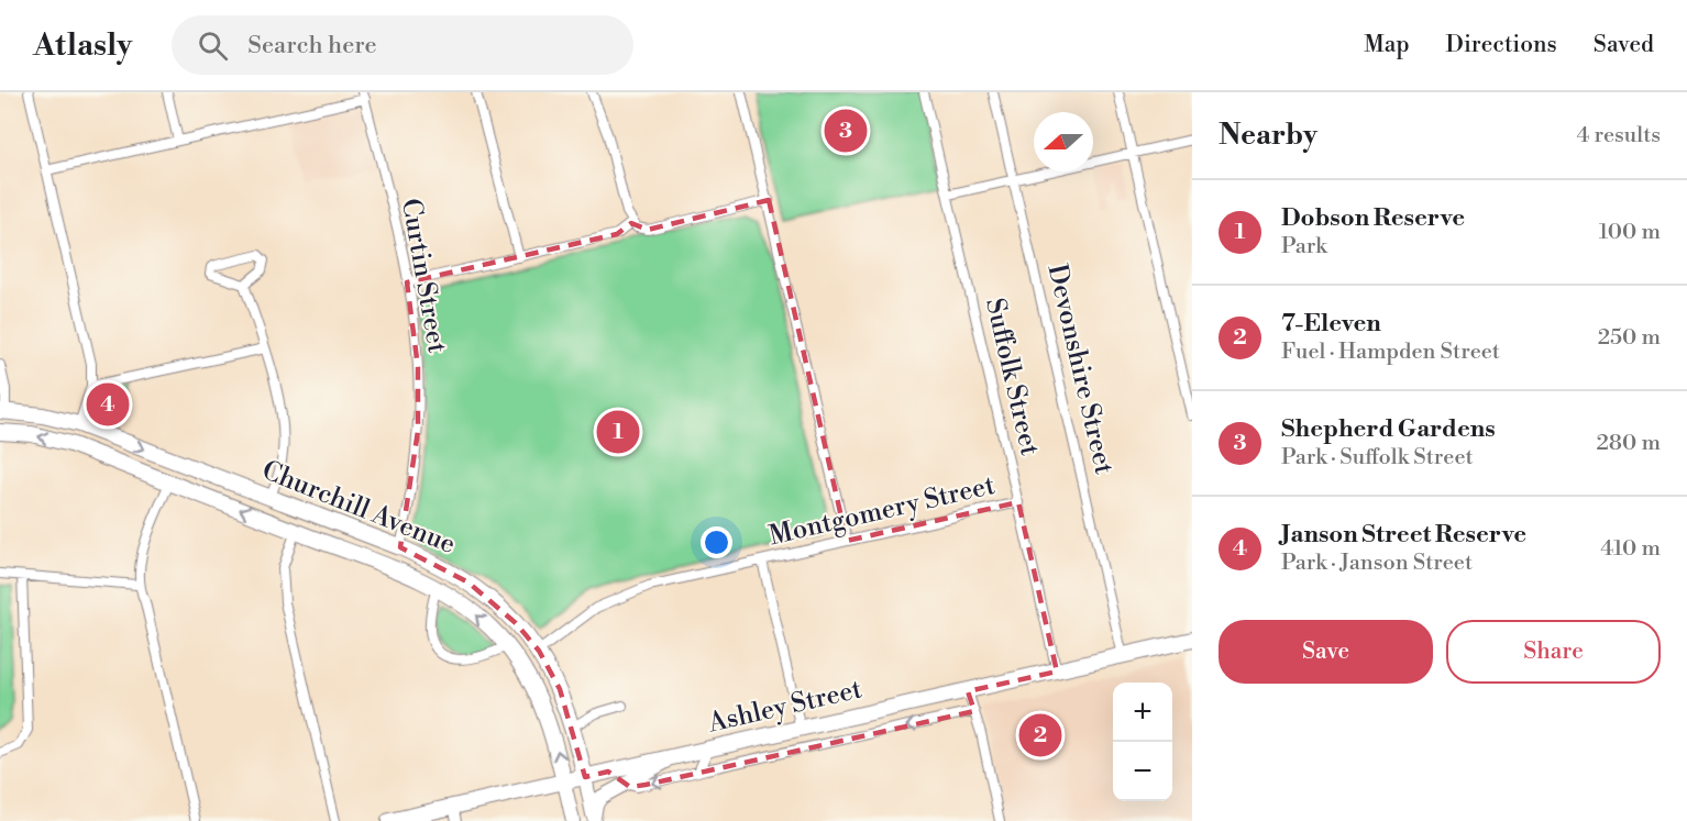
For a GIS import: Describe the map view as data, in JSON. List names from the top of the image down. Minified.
{"streets":{"main road":["Churchill Avenue","Ashley Street"],"street":["Curtin Street","Devonshire Street","Suffolk Street","Montgomery Street"]},"crossings":[["Curtin Street","Churchill Avenue"],["Devonshire Street","Ashley Street"],["Suffolk Street","Montgomery Street"],["Suffolk Street","Ashley Street"],["Churchill Avenue","Montgomery Street"],["Churchill Avenue","Ashley Street"]],"north":"left","page":{"header":"Atlasly","search":"Search here","nav":["Map","Directions","Saved"],"heading":["Nearby","4 results"],"pins":["3","4","1","2"],"list":[{"mark":"1","name":"Dobson Reserve","note":"Park","value":"100 m"},{"mark":"2","name":"7-Eleven","note":"Fuel · Hampden Street","value":"250 m"},{"mark":"3","name":"Shepherd Gardens","note":"Park · Suffolk Street","value":"280 m"},{"mark":"4","name":"Janson Street Reserve","note":"Park · Janson Street","value":"410 m"}],"buttons":["Save","Share"],"map_buttons":["+","−"]}}
